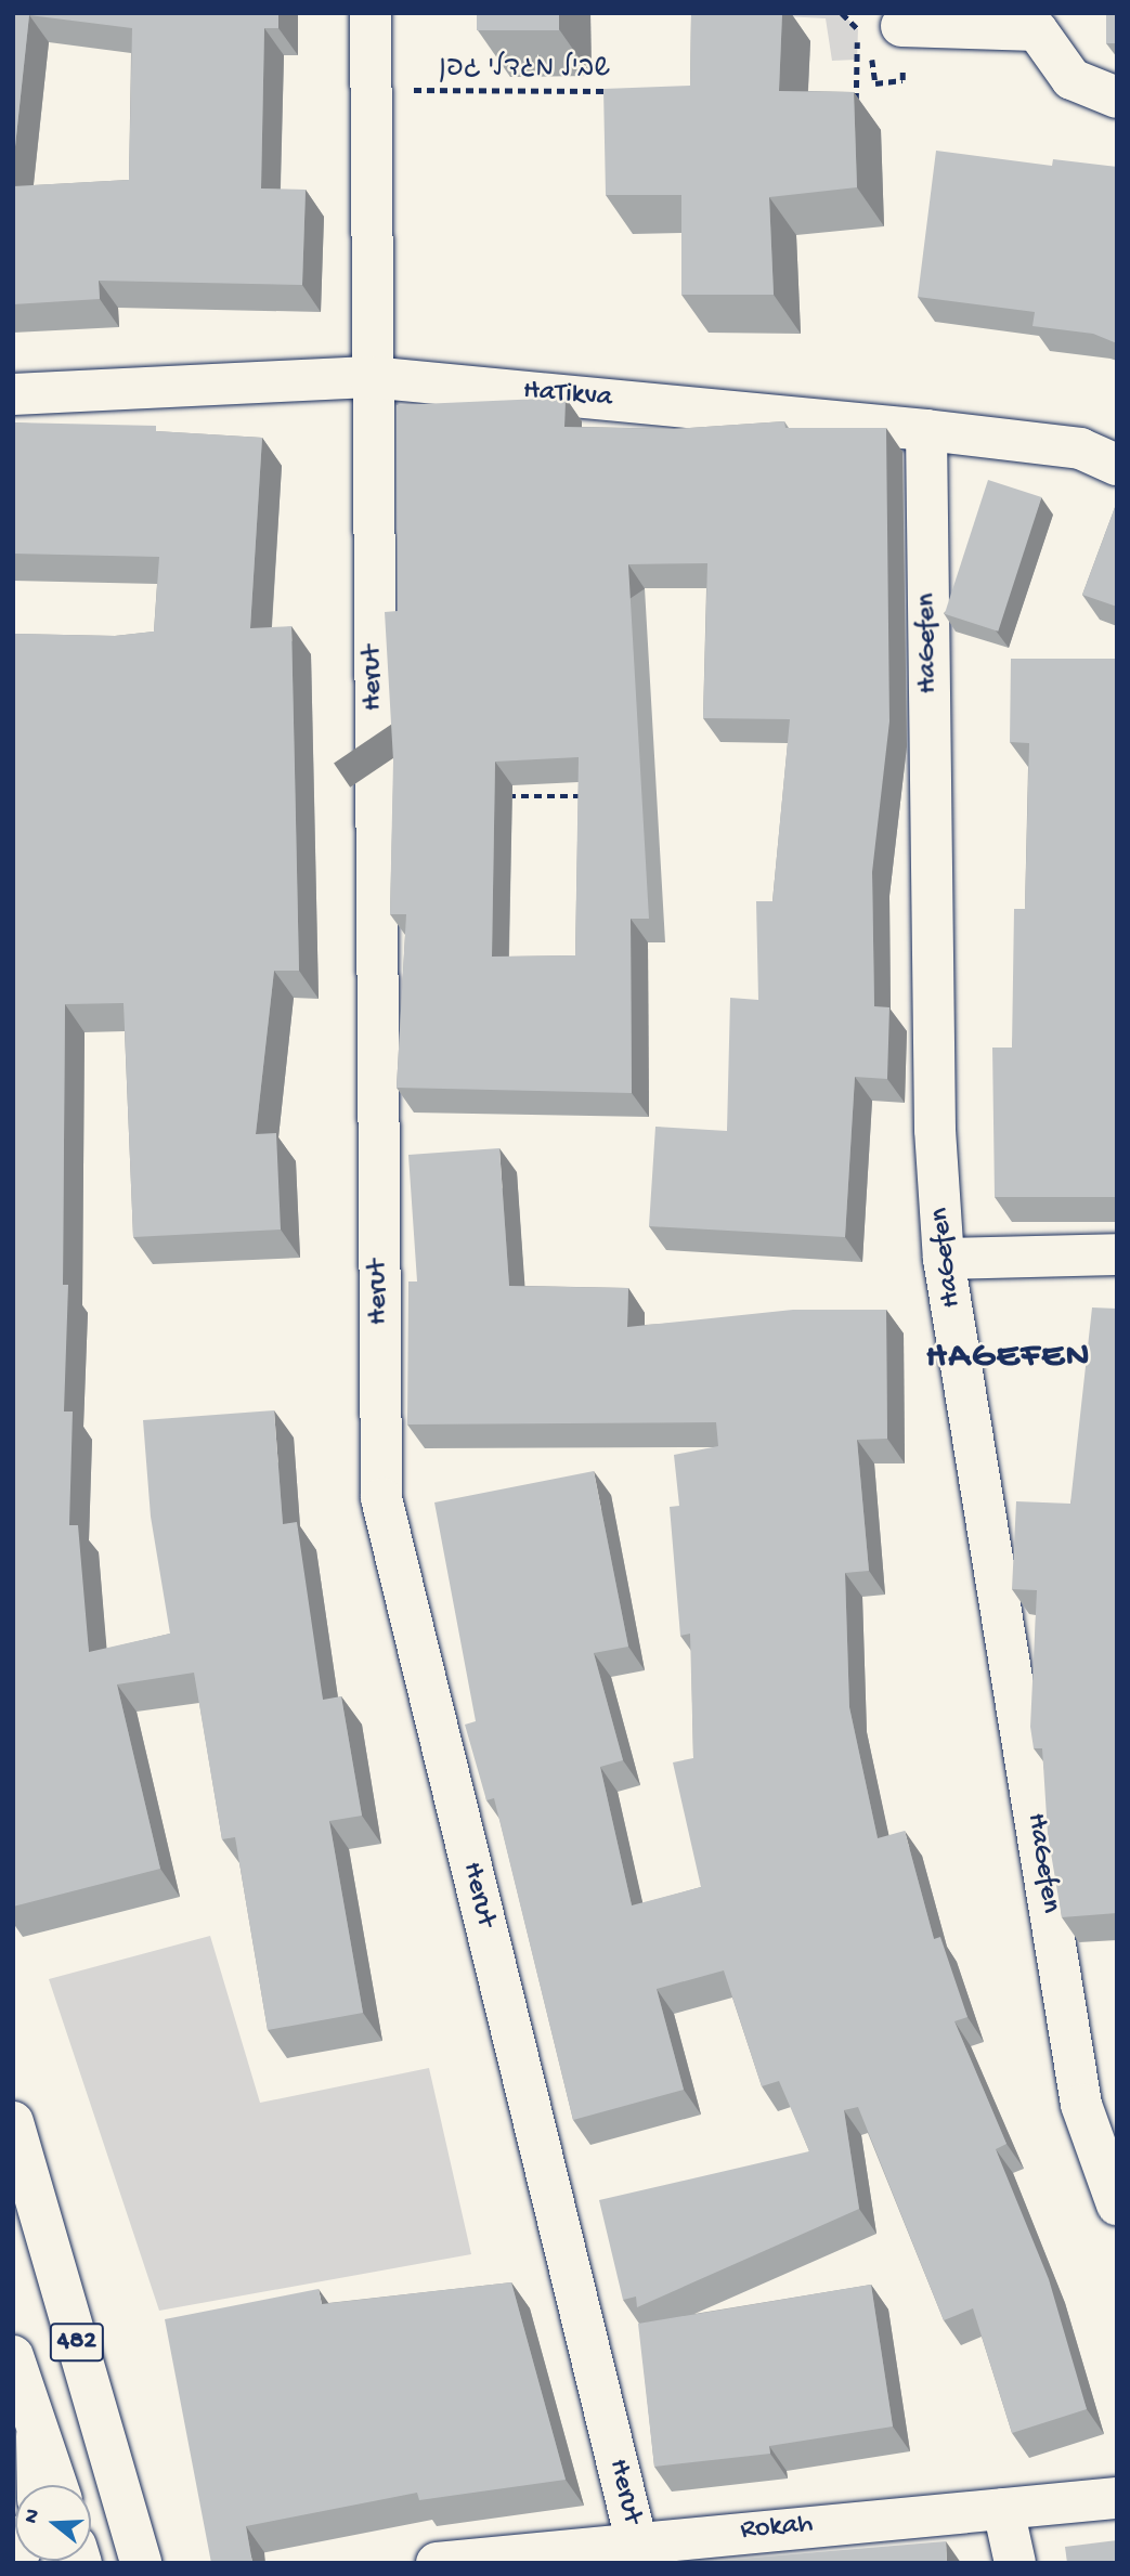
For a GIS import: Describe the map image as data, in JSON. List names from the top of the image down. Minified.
{"streets":{"street":["HaTikva","HaGefen","Herut","482","Rokah"],"path":["שביל מגדלי גפן"]},"crossings":[["שביל מגדלי גפן","Herut"],["HaTikva","HaGefen"],["HaTikva","Herut"],["Herut","Rokah"]],"districts":["HAGEFEN"],"north":"left"}
